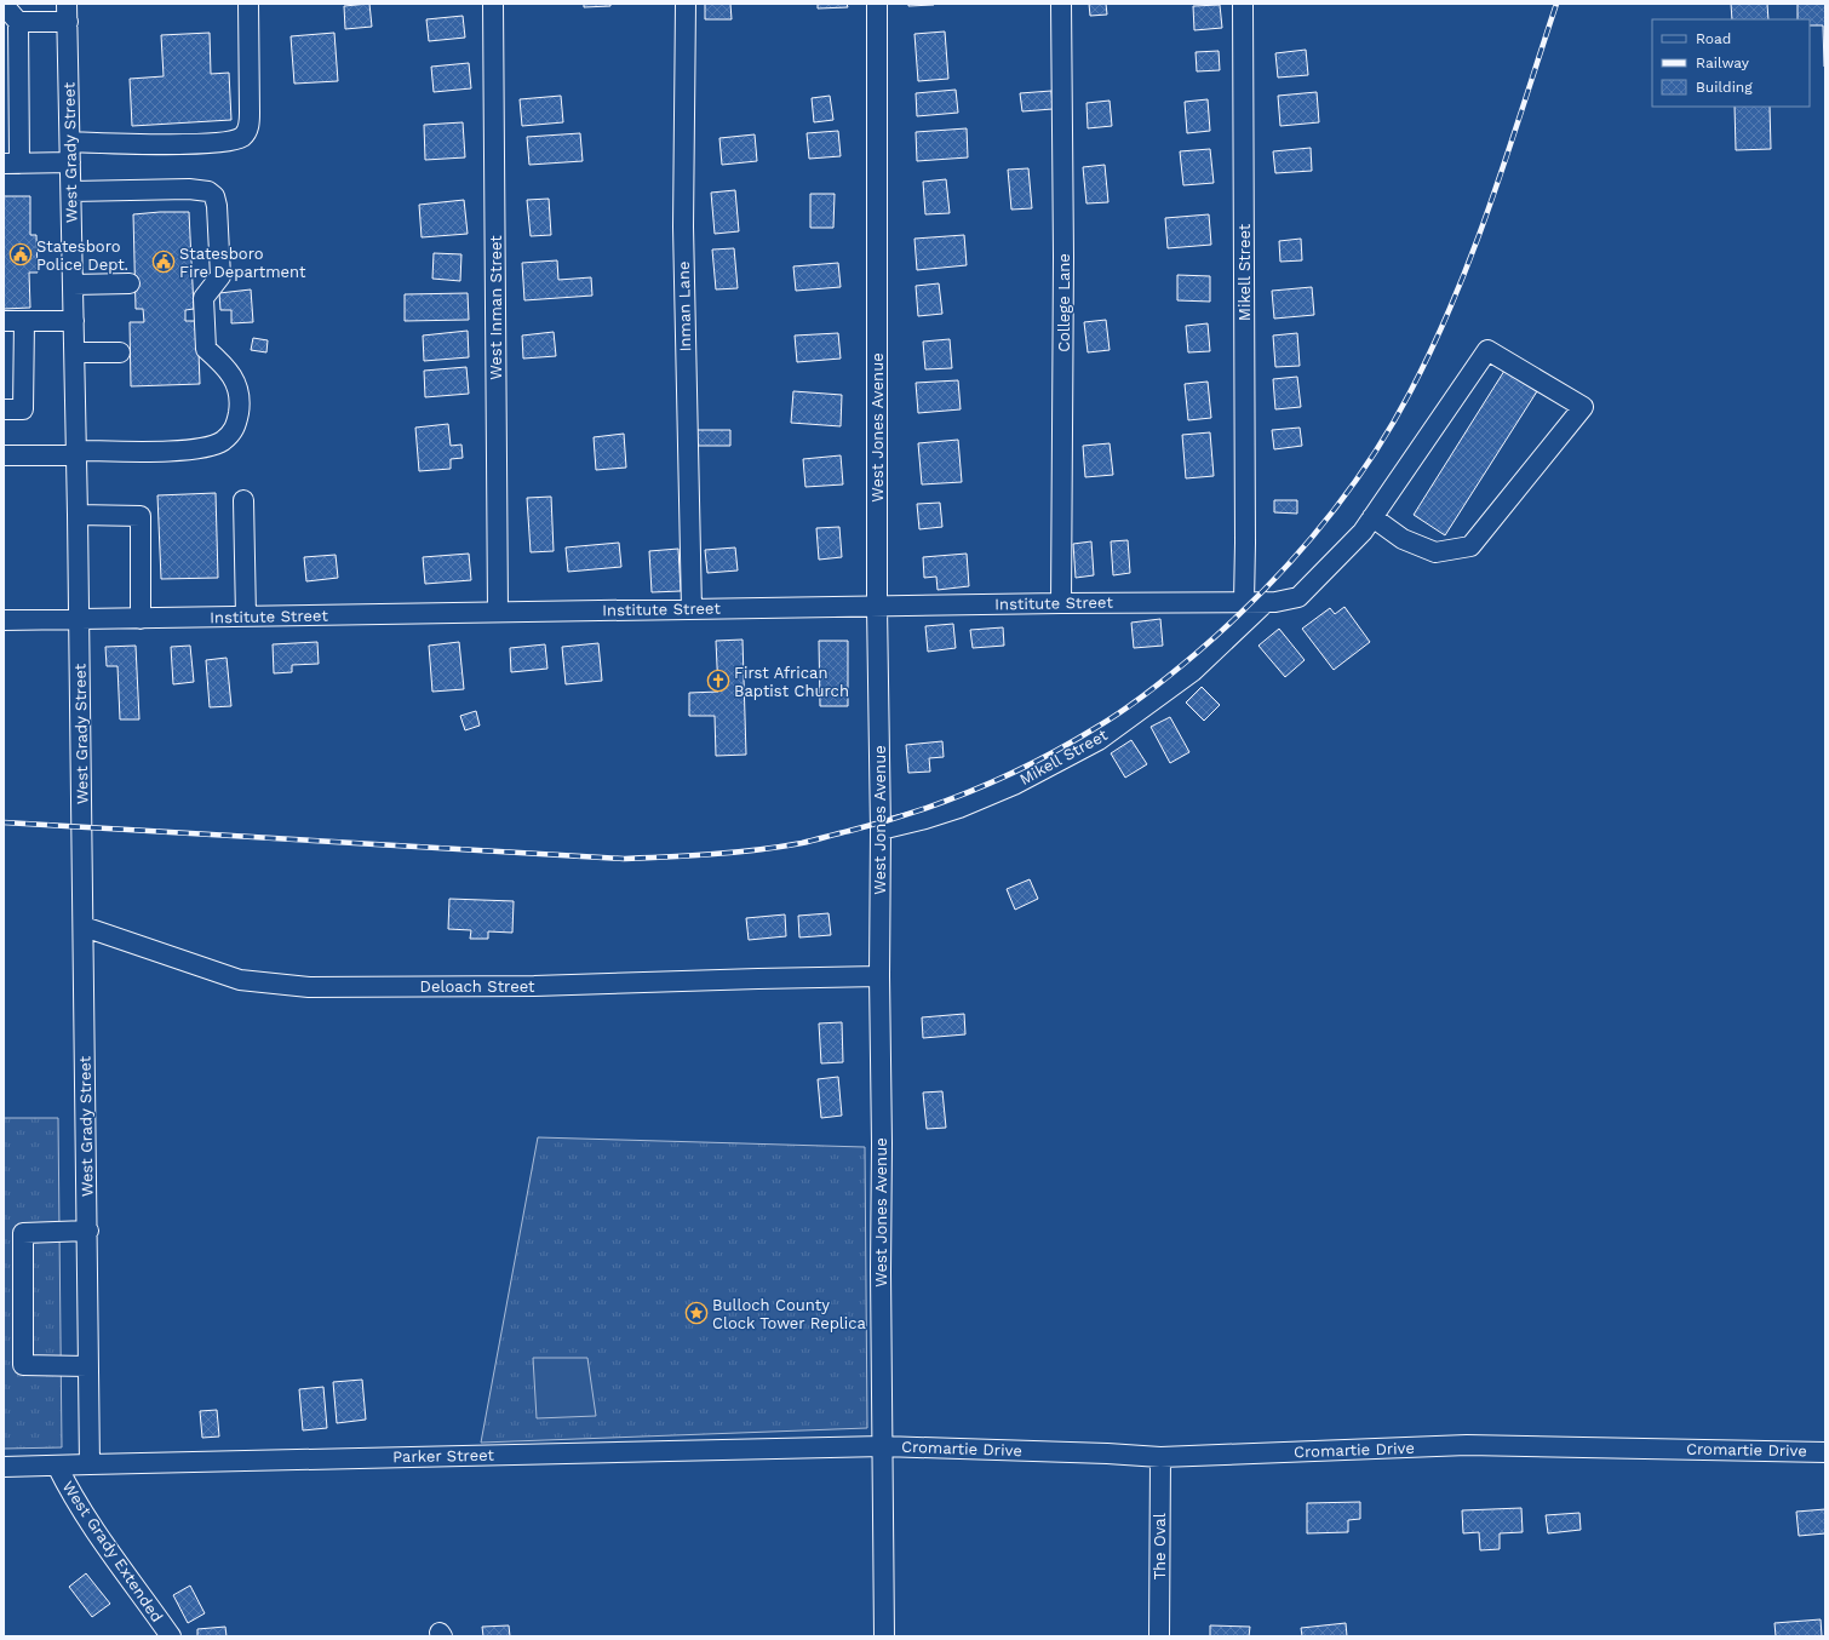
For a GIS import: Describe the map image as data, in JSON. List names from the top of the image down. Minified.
{"streets":{"street":["West Grady Street","Mikell Street","College Lane","Inman Lane","West Inman Street","West Jones Avenue","Institute Street","Deloach Street","Cromartie Drive","Parker Street","The Oval","West Grady Extended"]},"crossings":[["West Grady Street","Institute Street"],["West Grady Street","Deloach Street"],["West Grady Street","Parker Street"],["Mikell Street","West Jones Avenue"],["Mikell Street","Institute Street"],["College Lane","Institute Street"],["Inman Lane","Institute Street"],["West Inman Street","Institute Street"],["West Jones Avenue","Institute Street"],["West Jones Avenue","Deloach Street"],["West Jones Avenue","Cromartie Drive"],["West Jones Avenue","Parker Street"],["Cromartie Drive","Parker Street"],["Cromartie Drive","The Oval"],["Parker Street","West Grady Extended"]],"places":{"public building":["Statesboro Police Dept.","Statesboro Fire Department"],"church":["First African Baptist Church"],"place":["Bulloch County Clock Tower Replica"]},"legend":["Road","Railway","Building"]}
